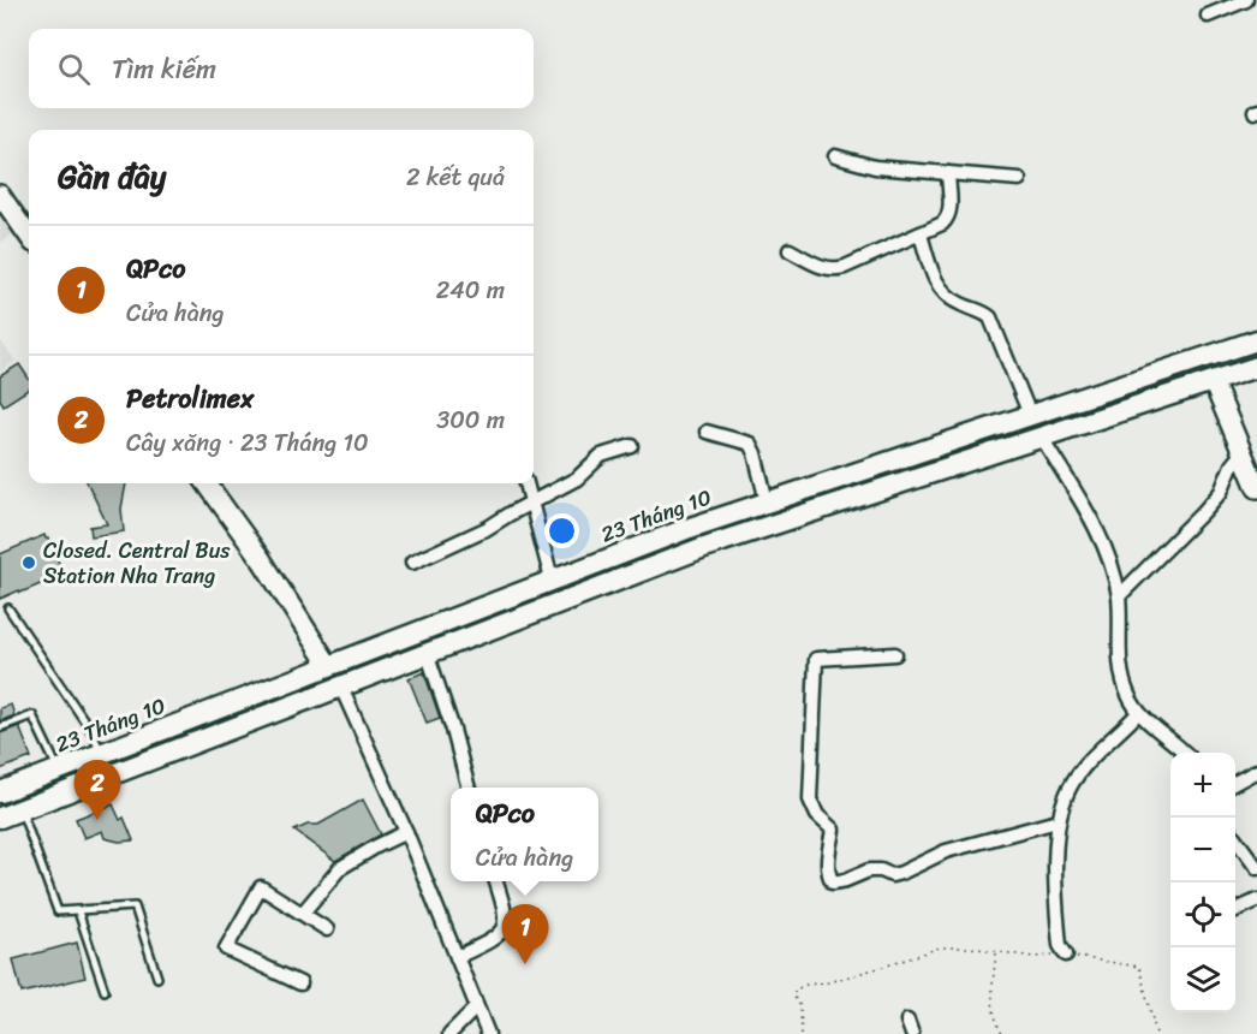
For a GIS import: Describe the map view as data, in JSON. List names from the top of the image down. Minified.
{"streets":{"main road":["23 Tháng 10"]},"places":["Closed. Central Bus Station Nha Trang"],"page":{"search":"Tìm kiếm","heading":["Gần đây","2 kết quả"],"list":[{"mark":"1","name":"QPco","note":"Cửa hàng","value":"240 m"},{"mark":"2","name":"Petrolimex","note":"Cây xăng · 23 Tháng 10","value":"300 m"}],"map_buttons":["+","−"],"pins":["2","1"],"popup":["QPco","Cửa hàng"]}}
